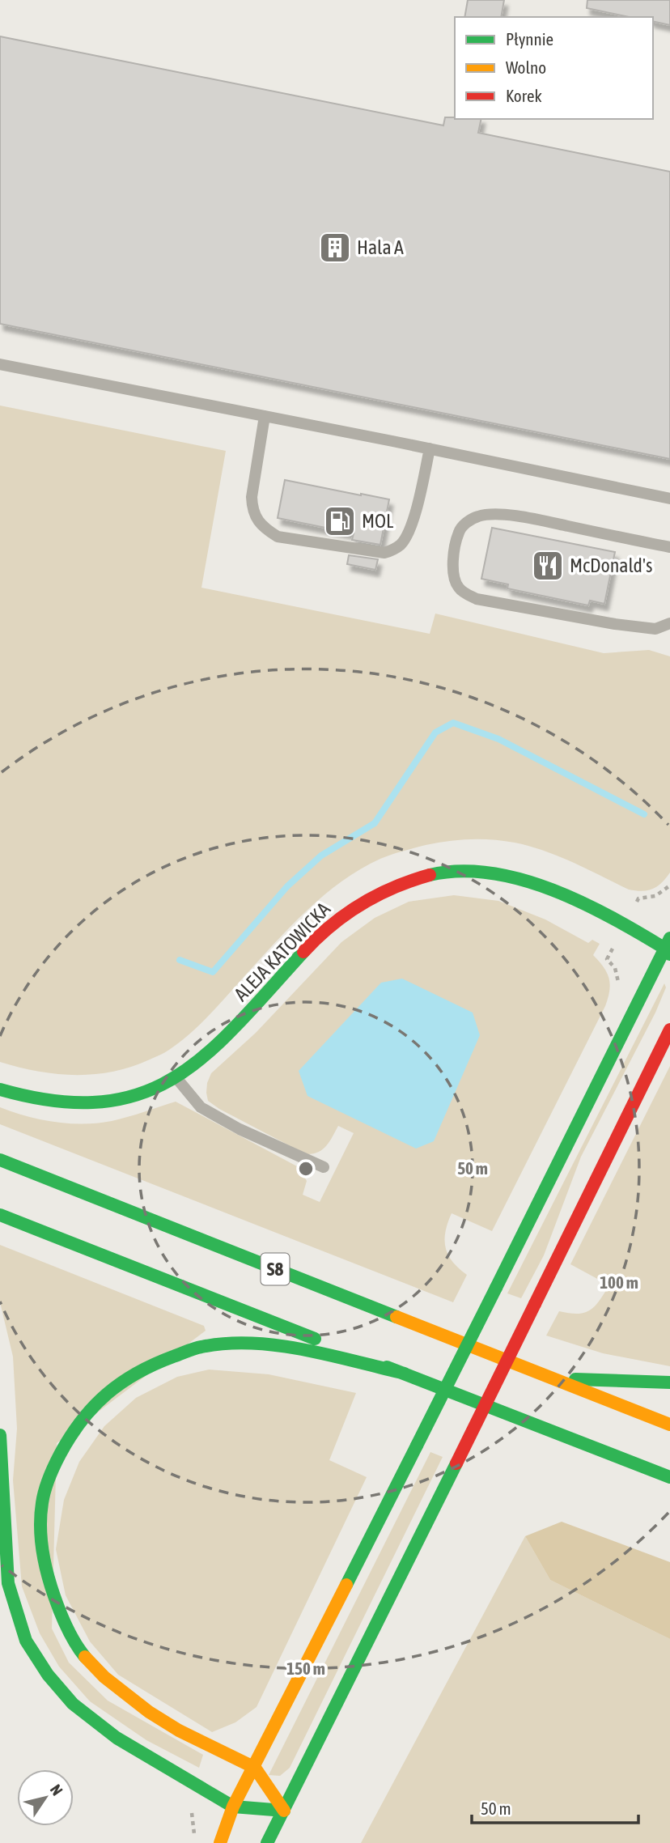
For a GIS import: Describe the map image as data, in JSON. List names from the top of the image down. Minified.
{"streets":{"main road":["ALEJA KATOWICKA","S8"]},"places":{"building":["Hala A"],"fuel station":["MOL"],"restaurant":["McDonald's"]},"legend":["Płynnie","Wolno","Korek"],"scale_bar":"50 m","north":"top right","rings":["50 m","100 m","150 m"]}
